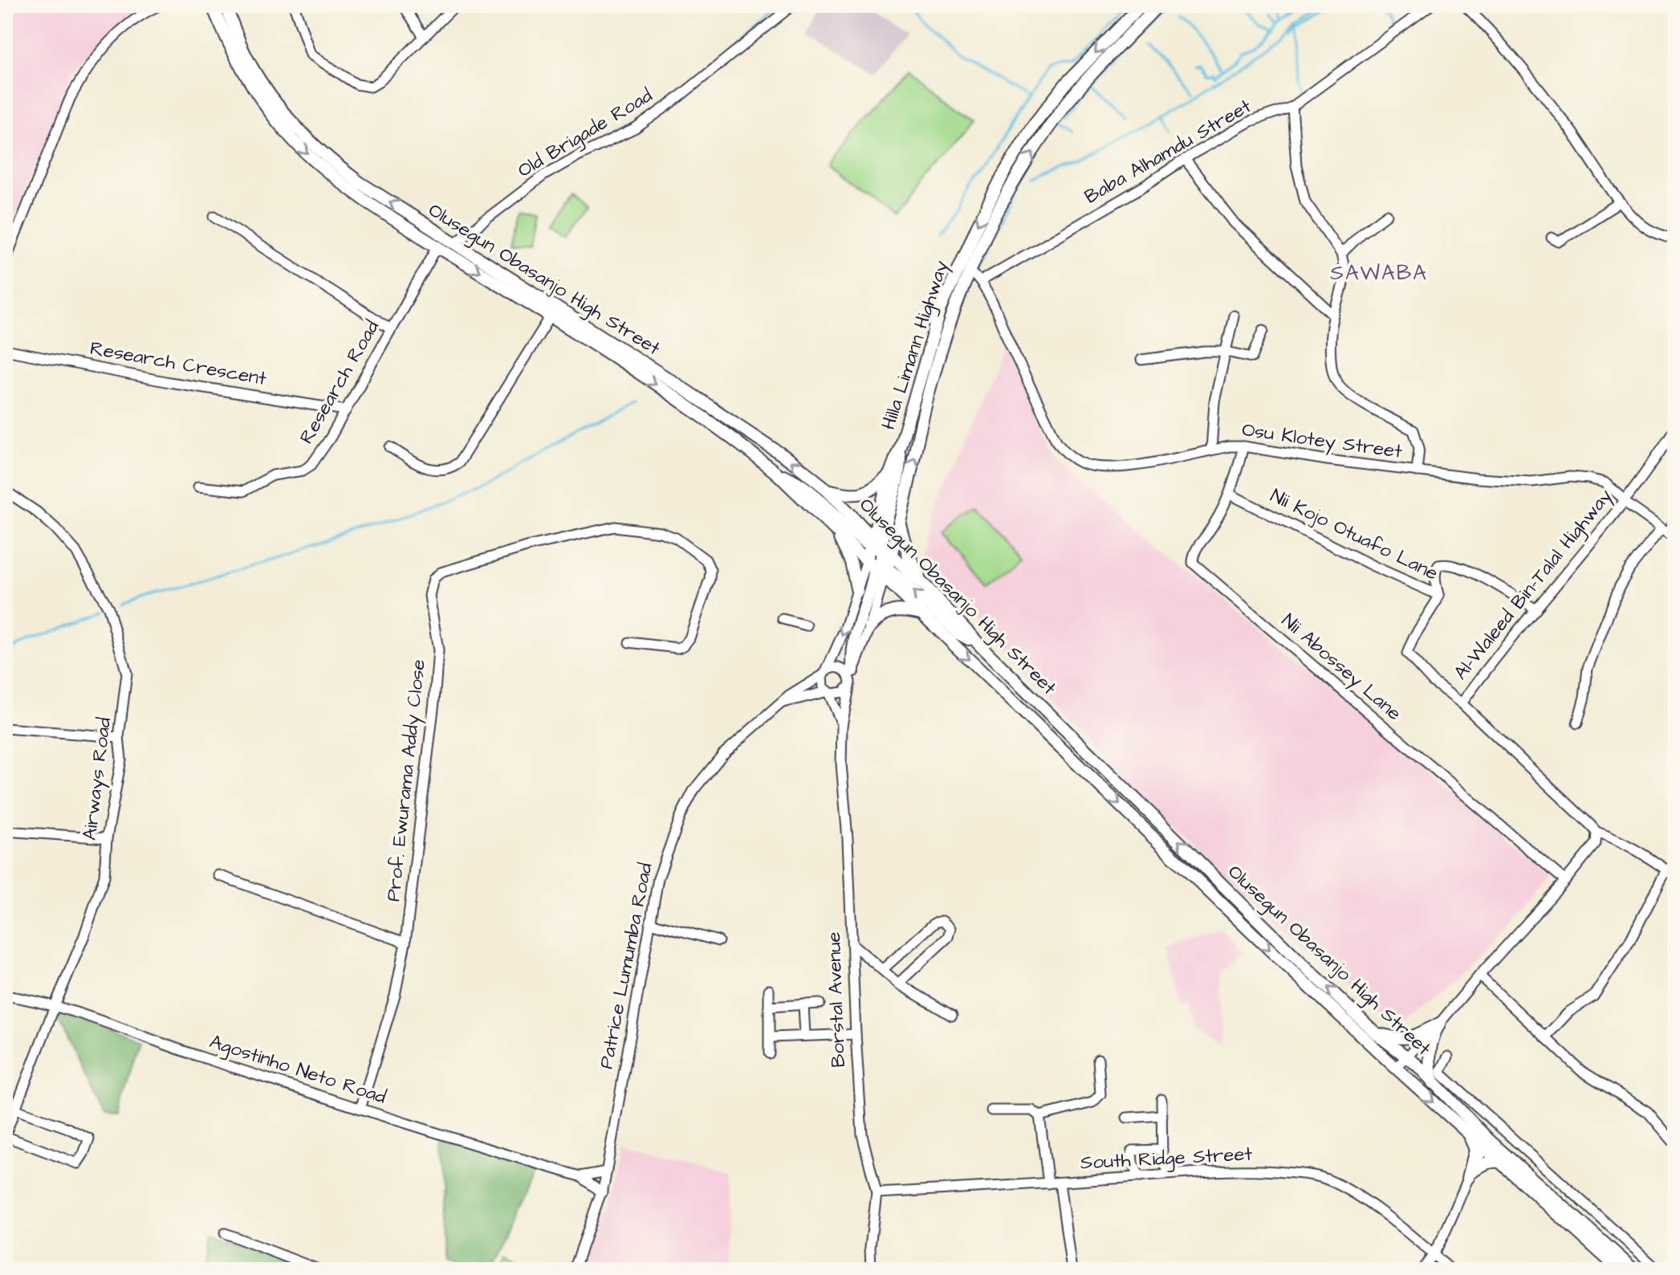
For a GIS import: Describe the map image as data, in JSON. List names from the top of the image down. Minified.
{"streets":{"main road":["Olusegun Obasanjo High Street","Hilla Limann Highway"],"street":["Old Brigade Road","Baba Alhamdu Street","Research Crescent","Research Road","Osu Klotey Street","Nii Kojo Otuafo Lane","Al-Waleed Bin-Talal Highway","Nii Abossey Lane","Airways Road","Prof. Ewurama Addy Close","Patrice Lumumba Road","Borstal Avenue","Agostinho Neto Road","South Ridge Street"]},"crossings":[["Old Brigade Road","Olusegun Obasanjo High Street"],["Baba Alhamdu Street","Osu Klotey Street"],["Olusegun Obasanjo High Street","Hilla Limann Highway"],["Olusegun Obasanjo High Street","Research Road"],["Hilla Limann Highway","Osu Klotey Street"],["Research Crescent","Research Road"],["Osu Klotey Street","Al-Waleed Bin-Talal Highway"],["Osu Klotey Street","Nii Abossey Lane"],["Nii Kojo Otuafo Lane","Al-Waleed Bin-Talal Highway"],["Nii Kojo Otuafo Lane","Nii Abossey Lane"],["Airways Road","Agostinho Neto Road"],["Prof. Ewurama Addy Close","Agostinho Neto Road"],["Patrice Lumumba Road","Borstal Avenue"],["Patrice Lumumba Road","Agostinho Neto Road"],["Borstal Avenue","South Ridge Street"]],"districts":["SAWABA"]}
